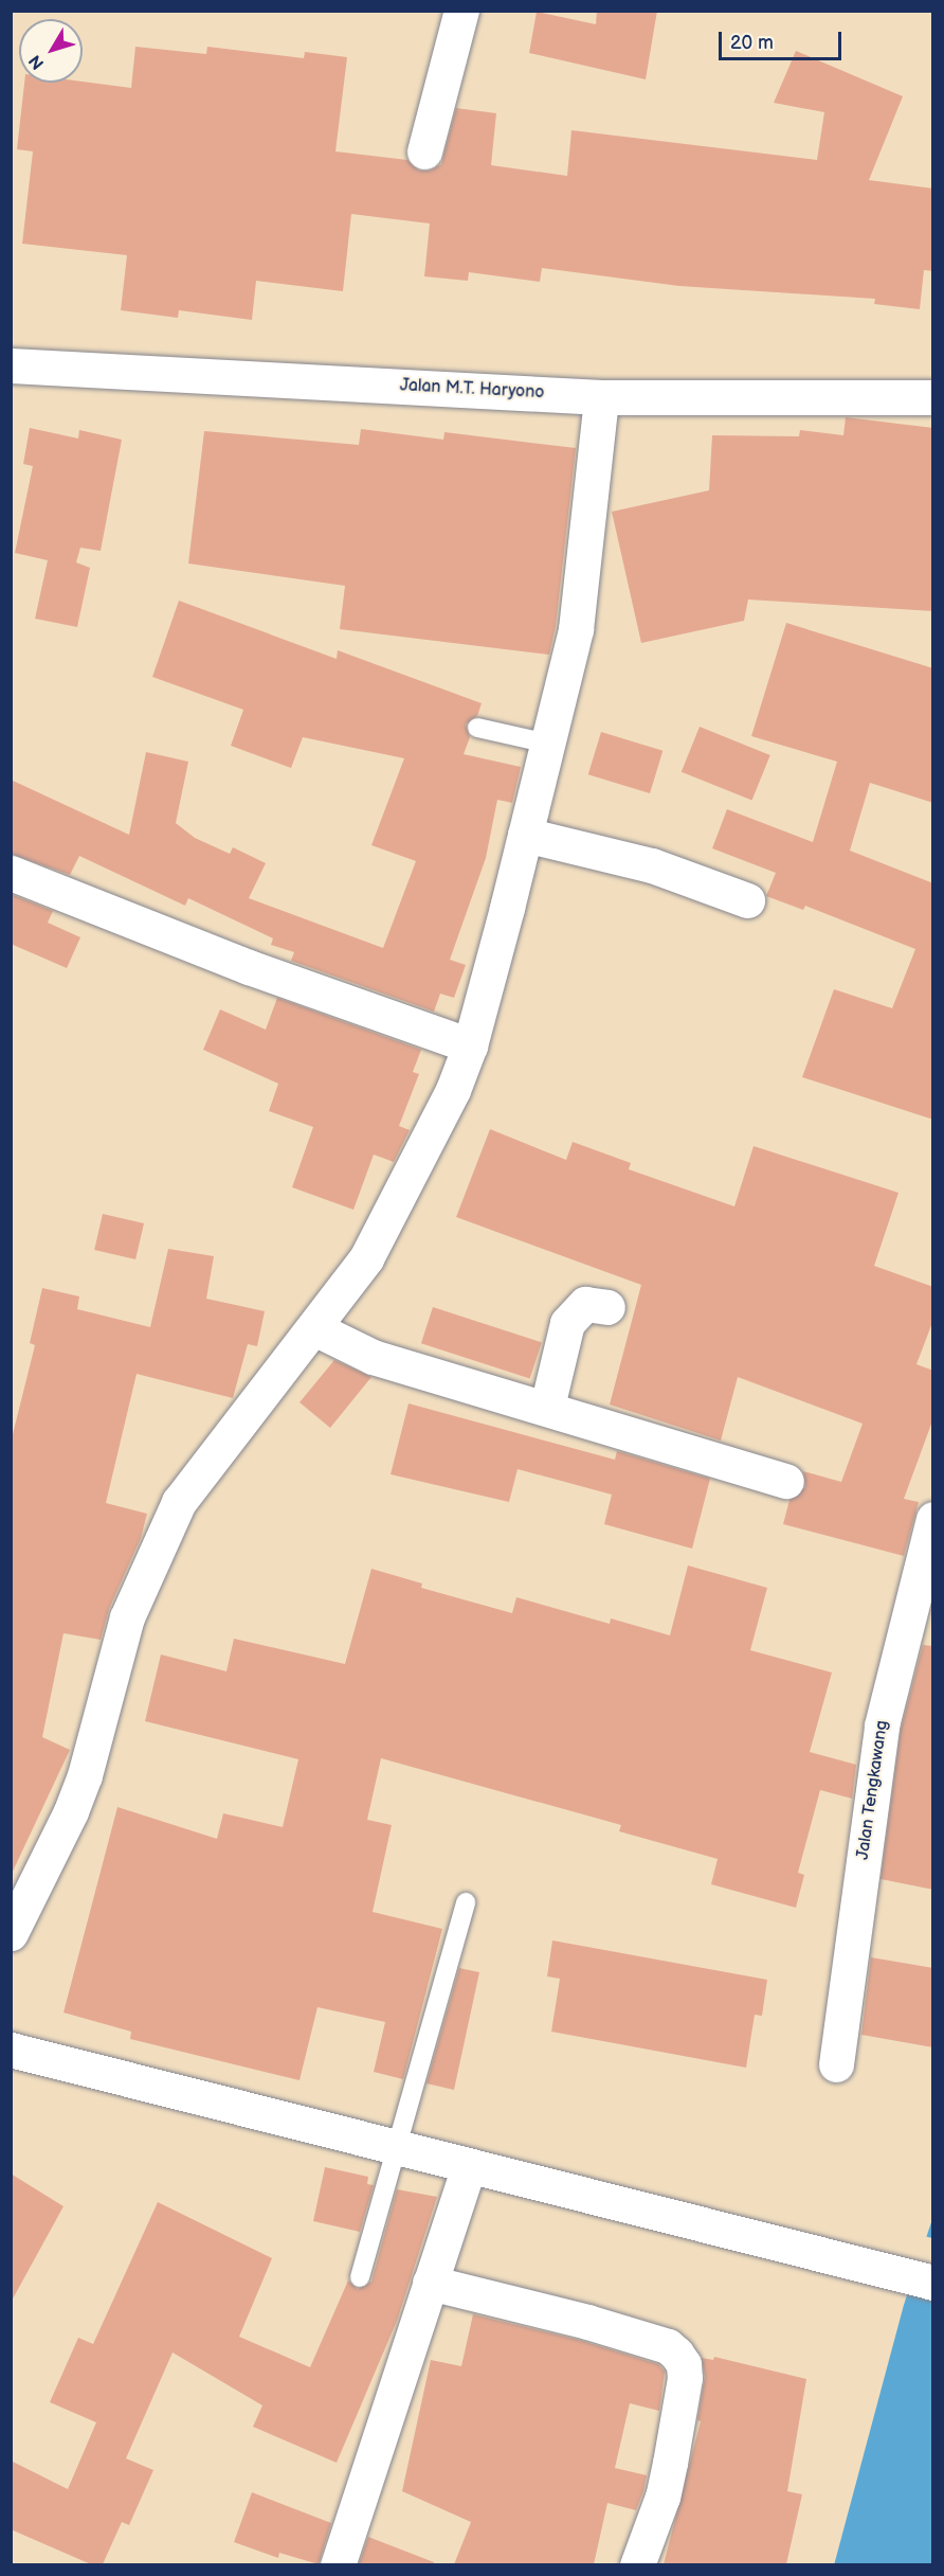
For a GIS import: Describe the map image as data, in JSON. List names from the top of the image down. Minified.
{"streets":{"street":["Jalan M.T. Haryono","Jalan Tengkawang"]},"scale_bar":"20 m","north":"bottom left"}
